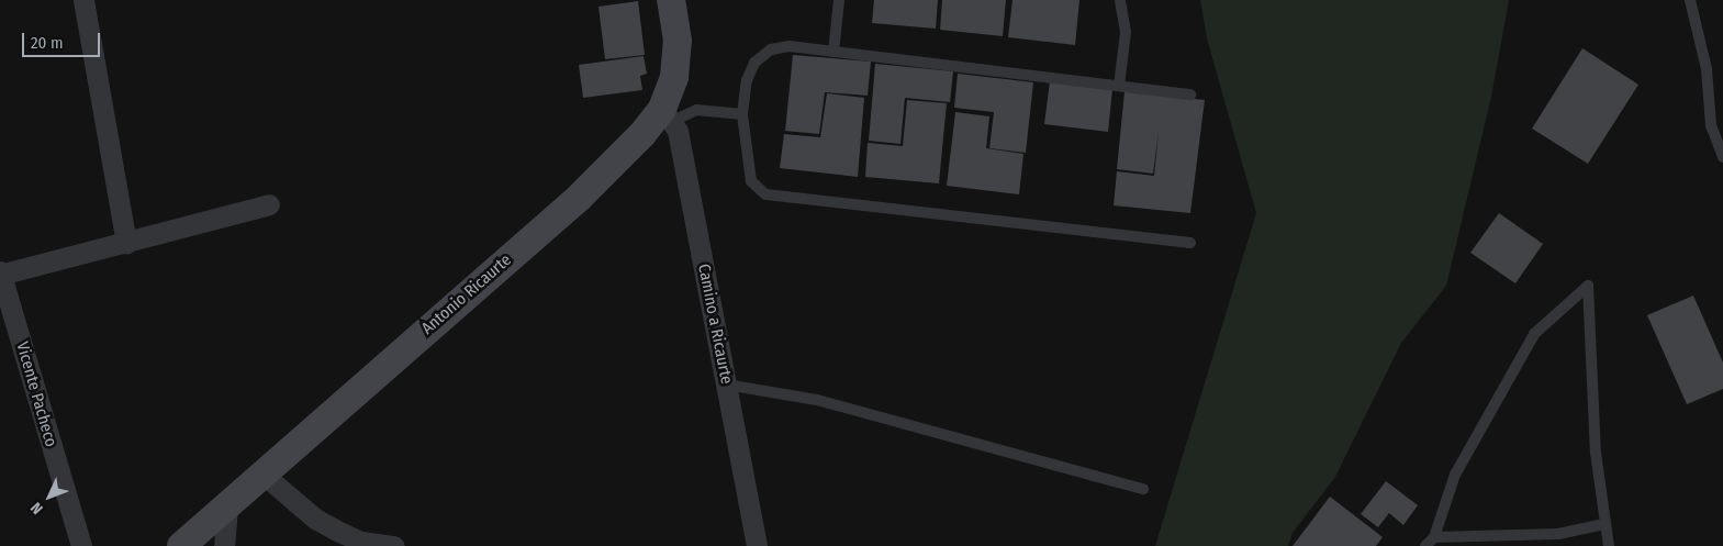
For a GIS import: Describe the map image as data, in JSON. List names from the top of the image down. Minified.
{"streets":{"main road":["Antonio Ricaurte"],"street":["Camino a Ricaurte","Vicente Pacheco"]},"crossings":[["Antonio Ricaurte","Camino a Ricaurte"]],"scale_bar":"20 m","north":"bottom left"}
